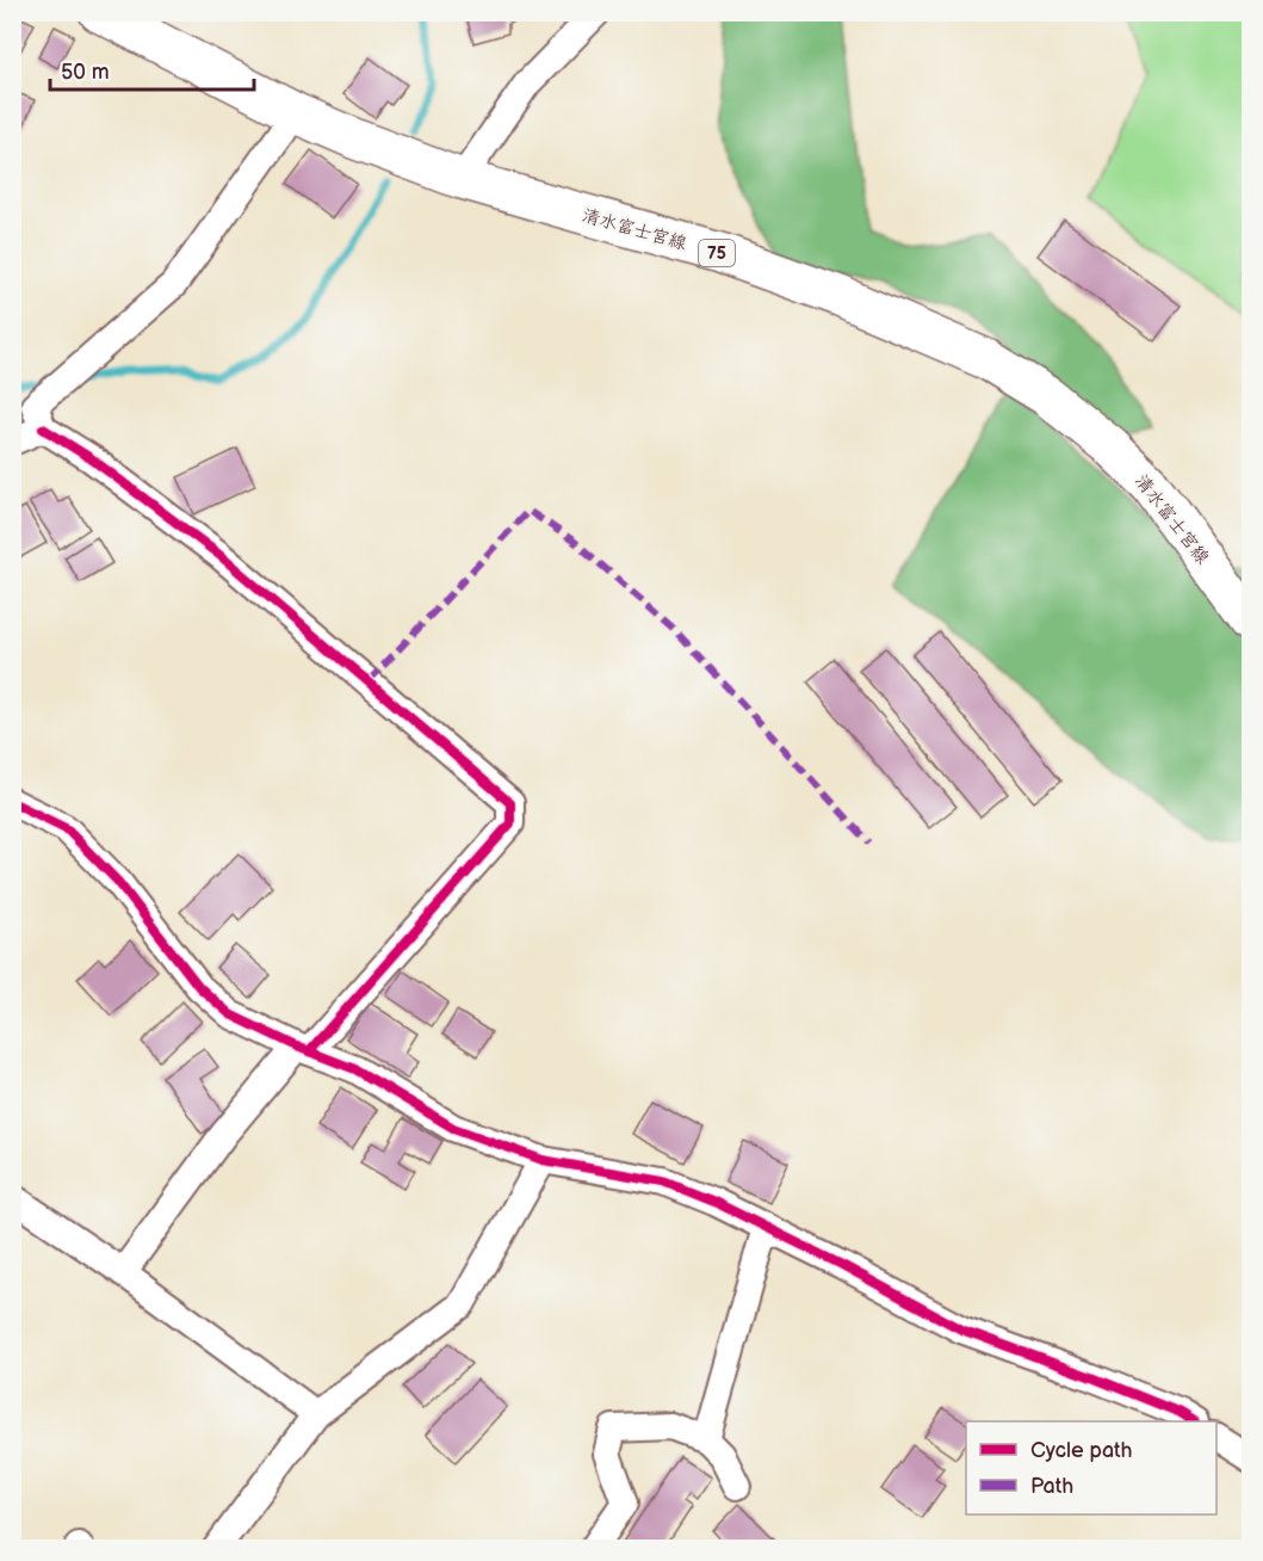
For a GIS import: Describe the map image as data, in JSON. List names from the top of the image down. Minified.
{"streets":{"main road":["清水富士宮線","75"]},"legend":["Cycle path","Path"],"scale_bar":"50 m"}
